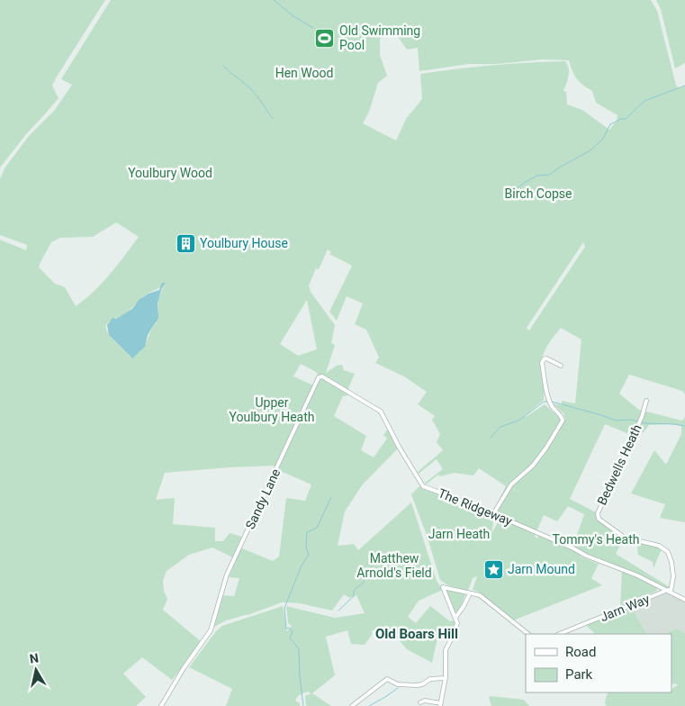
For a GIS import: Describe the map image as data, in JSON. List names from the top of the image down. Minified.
{"streets":{"street":["Bedwells Heath","Sandy Lane","The Ridgeway","Jarn Way"]},"crossings":[["Bedwells Heath","The Ridgeway"],["Bedwells Heath","Jarn Way"],["Sandy Lane","The Ridgeway"],["The Ridgeway","Jarn Way"]],"districts":["Old Boars Hill"],"parks":["Hen Wood","Youlbury Wood","Birch Copse","Upper Youlbury Heath","Jarn Heath","Tommy's Heath","Matthew Arnold's Field"],"places":{"sports":["Old Swimming Pool"],"building":["Youlbury House"],"place":["Jarn Mound"]},"legend":["Road","Park"],"north":"top"}
